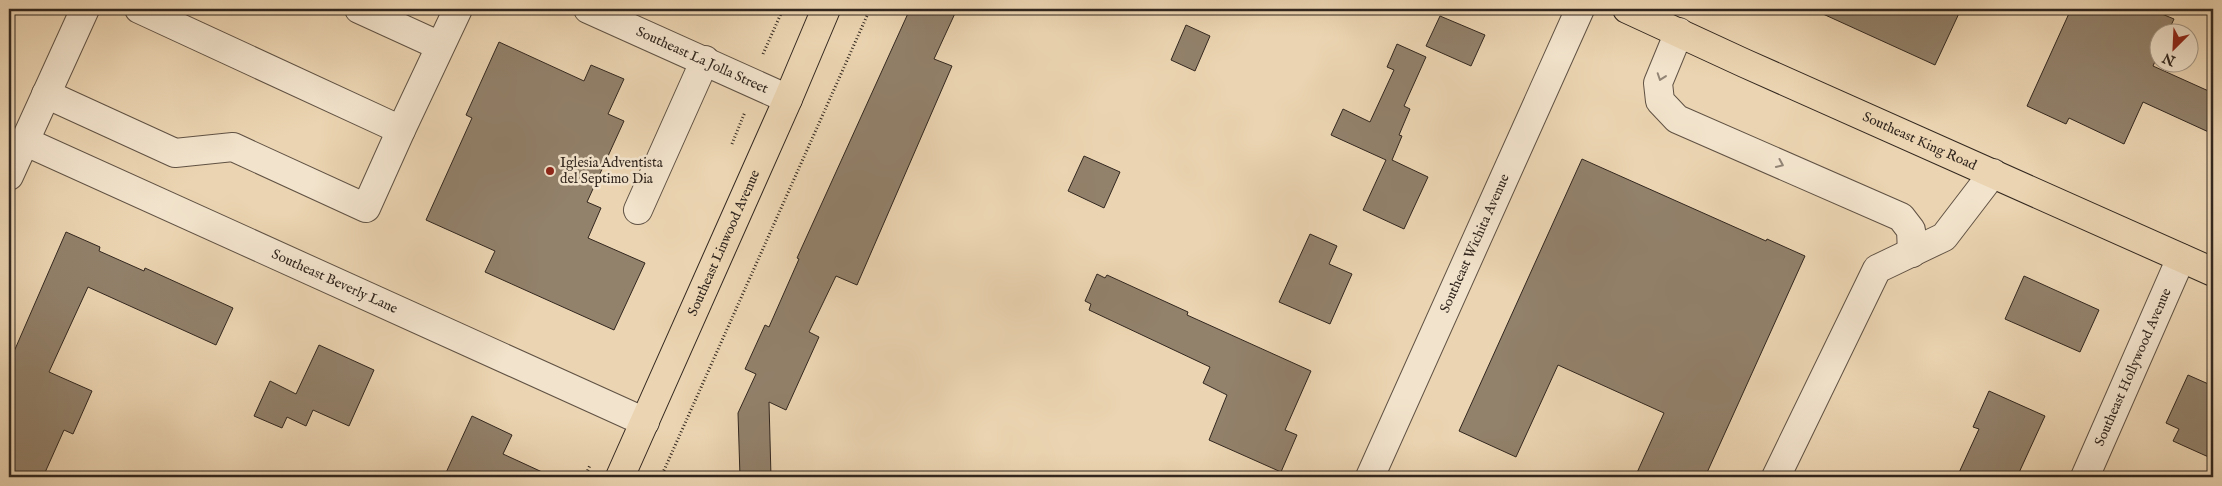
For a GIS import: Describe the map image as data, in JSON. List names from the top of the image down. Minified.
{"streets":{"main road":["Southeast King Road","Southeast Linwood Avenue"],"street":["Southeast La Jolla Street","Southeast Wichita Avenue","Southeast Beverly Lane","Southeast Hollywood Avenue"]},"crossings":[["Southeast La Jolla Street","Southeast Linwood Avenue"],["Southeast King Road","Southeast Hollywood Avenue"],["Southeast Linwood Avenue","Southeast Beverly Lane"]],"places":["Iglesia Adventista del Septimo Dia"],"north":"bottom left"}
